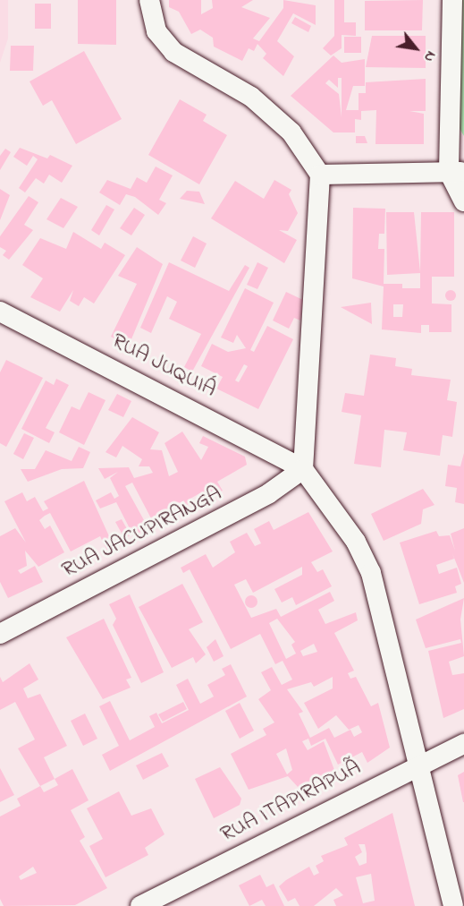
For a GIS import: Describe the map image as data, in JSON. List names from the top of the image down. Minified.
{"streets":{"street":["RUA JUQUIÁ","RUA JACUPIRANGA","RUA ITAPIRAPUÃ"]},"crossings":[["RUA JUQUIÁ","RUA JACUPIRANGA"]],"north":"bottom right"}
